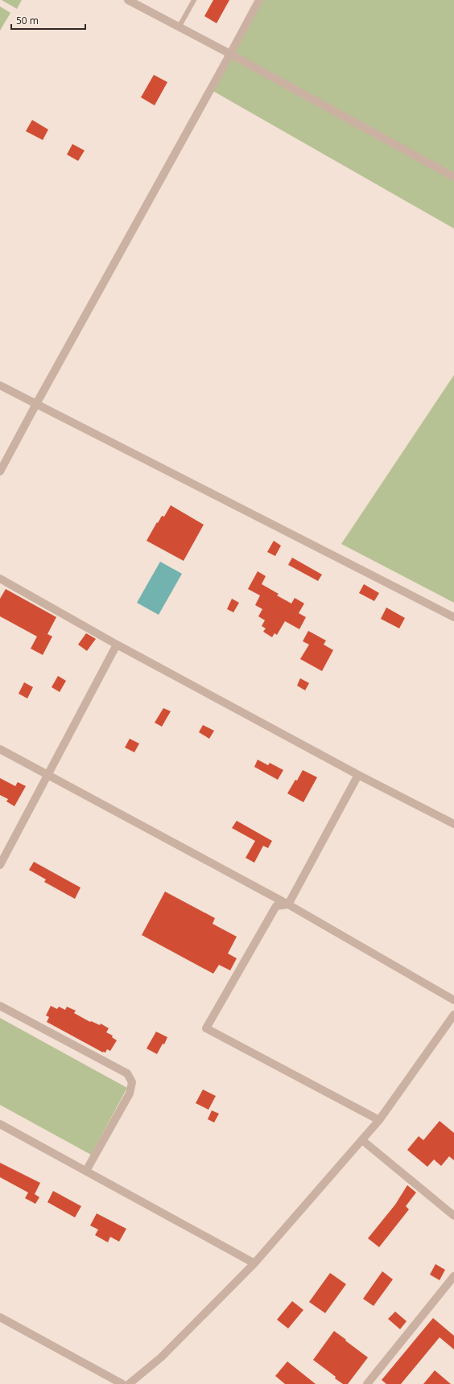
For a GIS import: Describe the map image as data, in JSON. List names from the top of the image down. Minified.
{"scale_bar":"50 m"}
